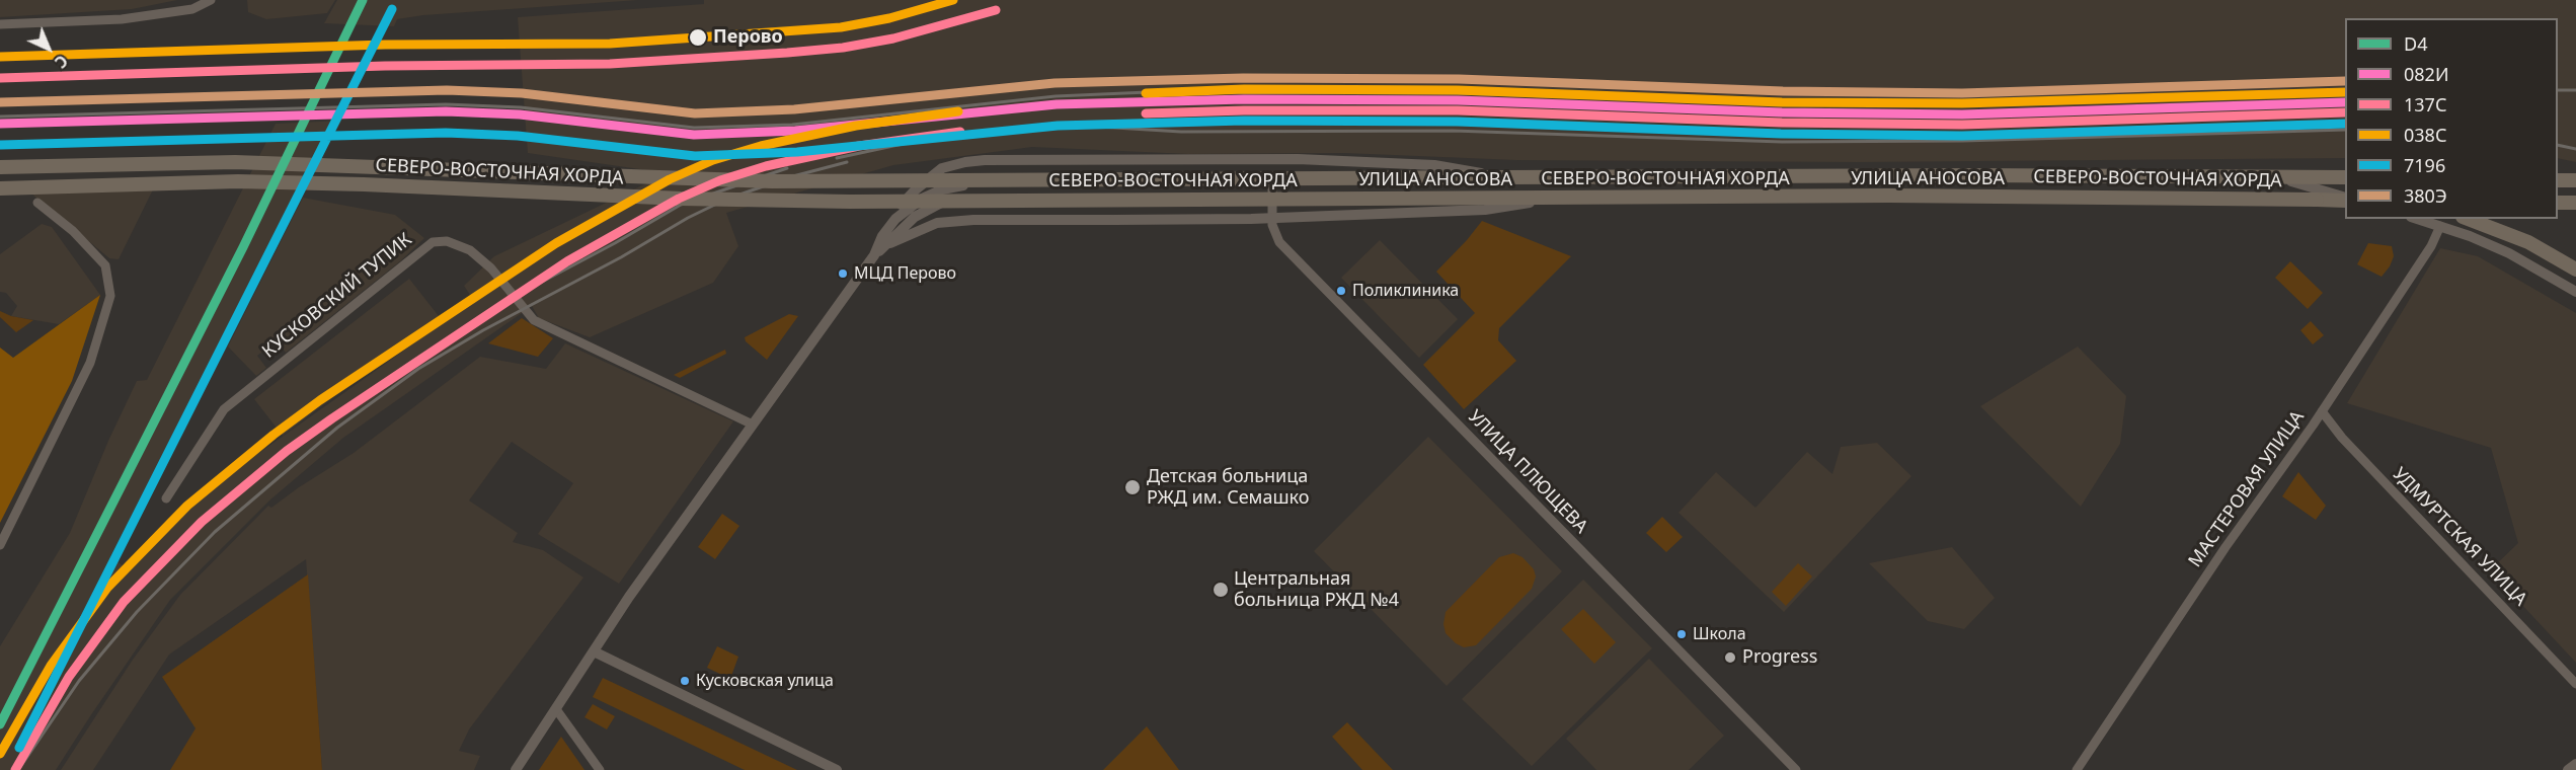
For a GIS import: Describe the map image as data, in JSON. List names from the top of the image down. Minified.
{"streets":{"main road":["СЕВЕРО-ВОСТОЧНАЯ ХОРДА"],"street":["УЛИЦА АНОСОВА","КУСКОВСКИЙ ТУПИК","УЛИЦА ПЛЮЩЕВА","МАСТЕРОВАЯ УЛИЦА","УДМУРТСКАЯ УЛИЦА"]},"crossings":[["СЕВЕРО-ВОСТОЧНАЯ ХОРДА","УЛИЦА АНОСОВА"],["УЛИЦА АНОСОВА","УЛИЦА ПЛЮЩЕВА"],["МАСТЕРОВАЯ УЛИЦА","УДМУРТСКАЯ УЛИЦА"]],"places":["Перово","МЦД Перово","Поликлиника","Детская больница РЖД им. Семашко","Центральная больница РЖД №4","Школа","Progress","Кусковская улица"],"lines":["transit line D4","transit line 038С","transit line 7196","transit line 137С","transit line 380Э","transit line 082И"],"legend":["D4","082И","137С","038С","7196","380Э"],"north":"bottom right"}
